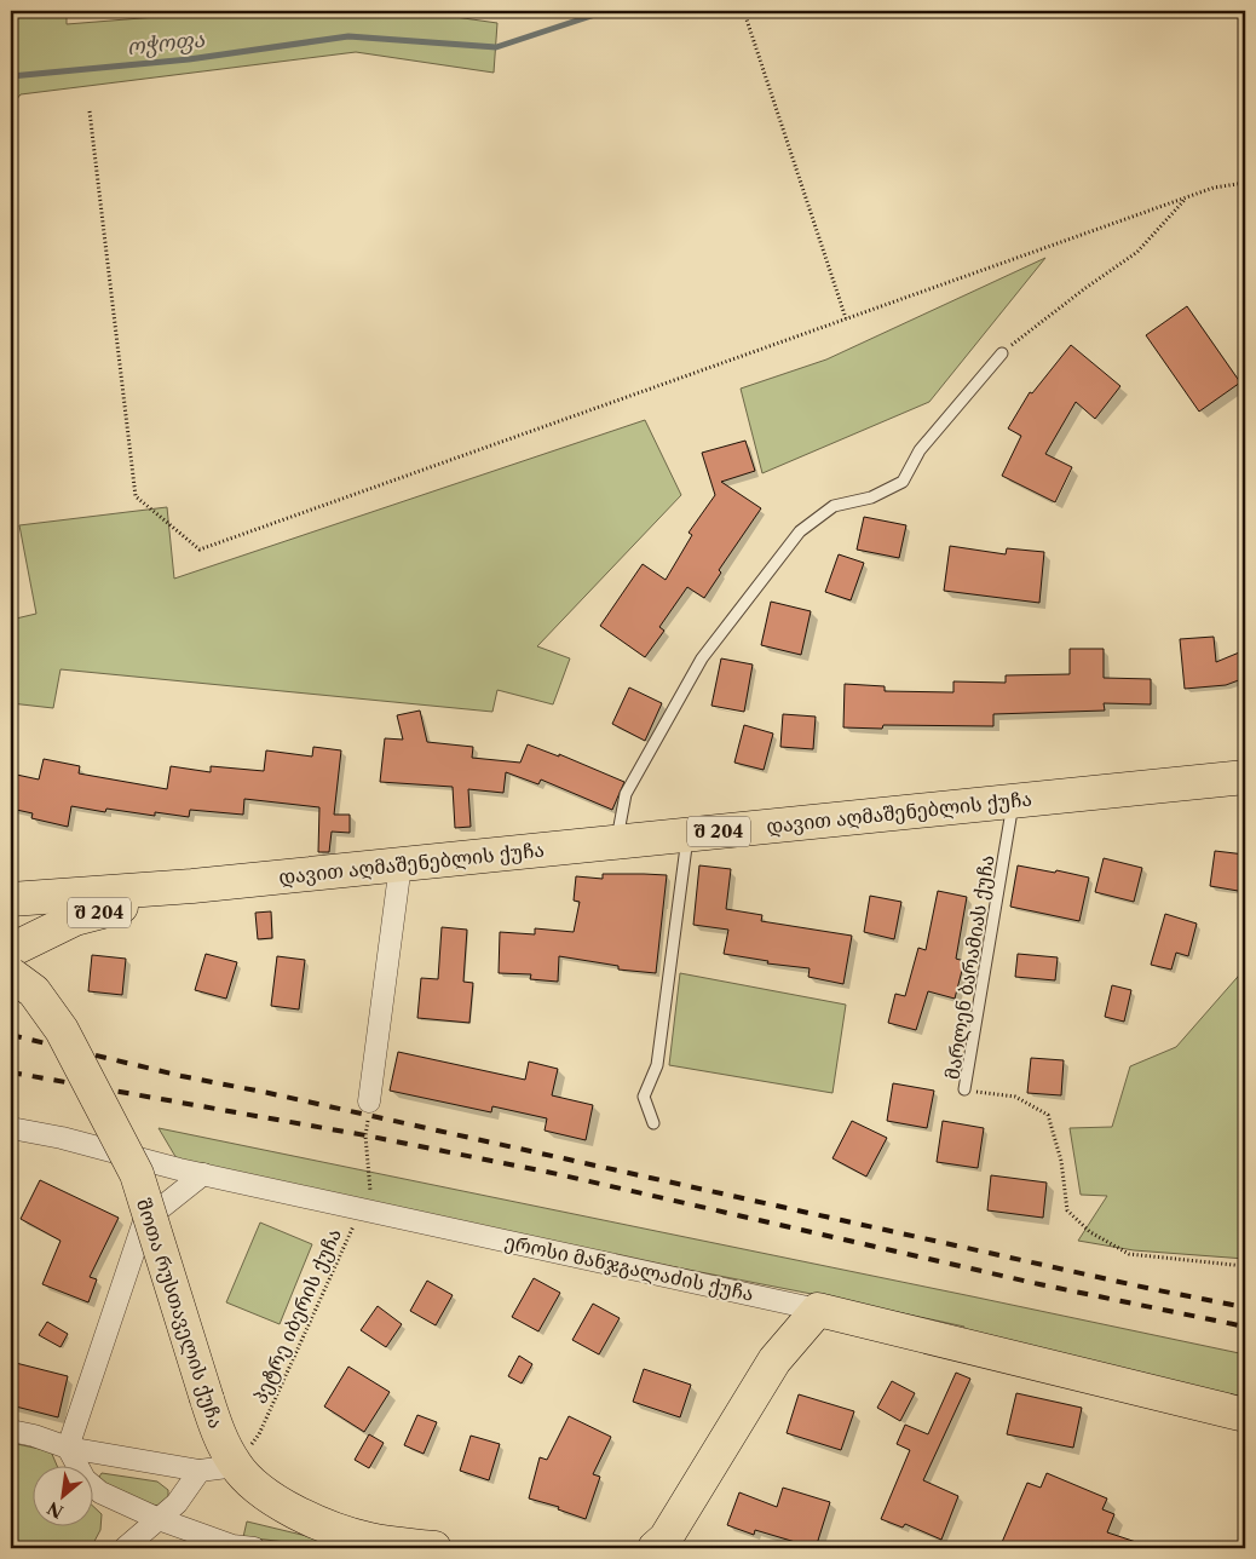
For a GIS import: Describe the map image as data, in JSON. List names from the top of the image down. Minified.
{"streets":{"main road":["დავით აღმაშენებლის ქუჩა","შ 204","ეროსი მანჯგალაძის ქუჩა","შოთა რუსთაველის ქუჩა"],"lane":["მარლენ ბარამიას ქუჩა"],"path":["პეტრე იბერის ქუჩა"]},"crossings":[["დავით აღმაშენებლის ქუჩა","მარლენ ბარამიას ქუჩა"],["ეროსი მანჯგალაძის ქუჩა","პეტრე იბერის ქუჩა"]],"water":["ოჭოფა"],"north":"bottom left"}
